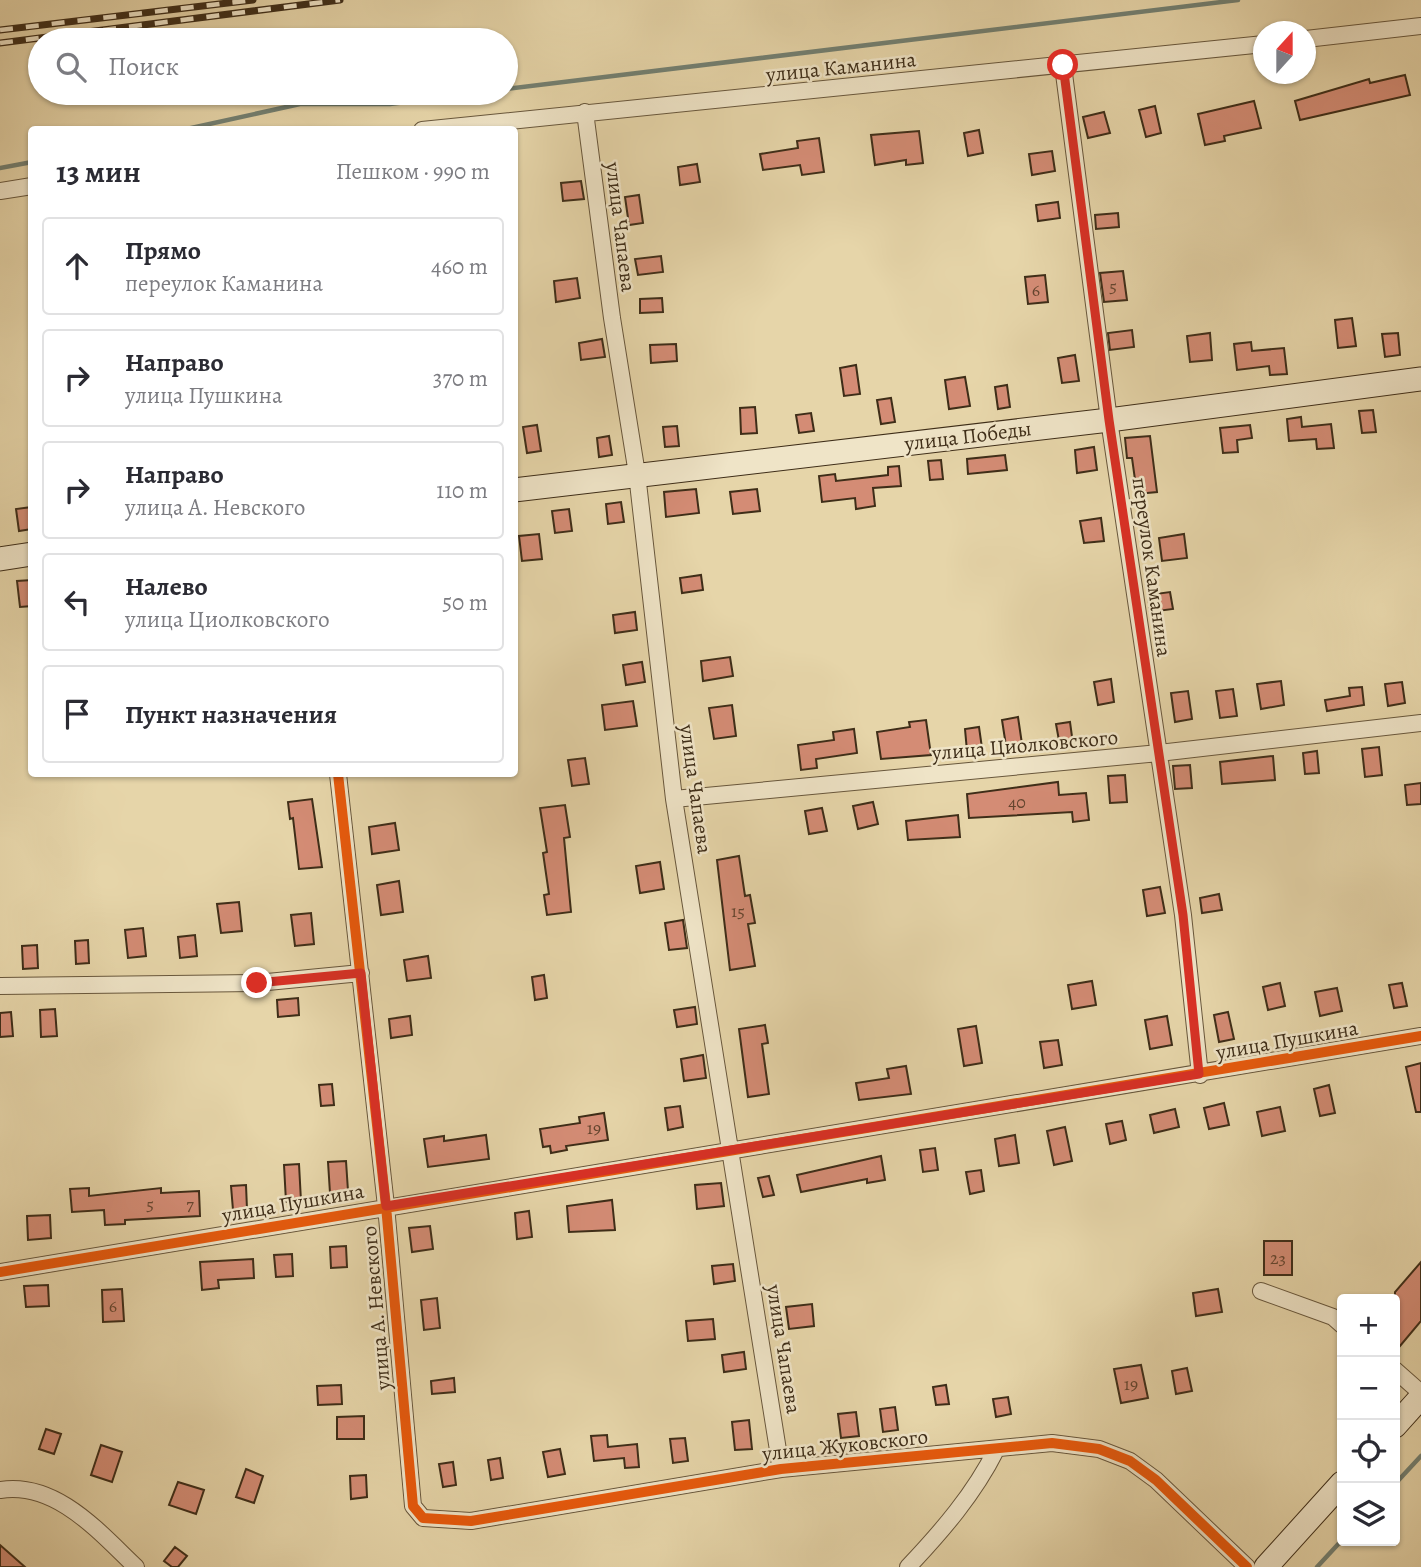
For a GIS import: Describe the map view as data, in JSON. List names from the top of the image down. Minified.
{"streets":{"street":["улица Каманина","улица Чапаева","улица Победы","переулок Каманина","улица Циолковского","улица Пушкина","улица А. Невского","улица Жуковского"]},"crossings":[["улица Каманина","улица Чапаева"],["улица Каманина","переулок Каманина"],["улица Чапаева","улица Победы"],["улица Чапаева","улица Циолковского"],["улица Чапаева","улица Пушкина"],["улица Чапаева","улица Жуковского"],["улица Победы","переулок Каманина"],["переулок Каманина","улица Циолковского"],["переулок Каманина","улица Пушкина"],["улица Пушкина","улица А. Невского"],["улица А. Невского","улица Жуковского"]],"house_numbers":["5","6","40","15","19","5","7","23","6","19"],"north":"top","page":{"search":"Поиск","heading":["13 мин","Пешком · 990 m"],"list":[["Прямо","переулок Каманина","460 m"],["Направо","улица Пушкина","370 m"],["Направо","улица А. Невского","110 m"],["Налево","улица Циолковского","50 m"],"Пункт назначения"],"map_buttons":["+","−"]}}
